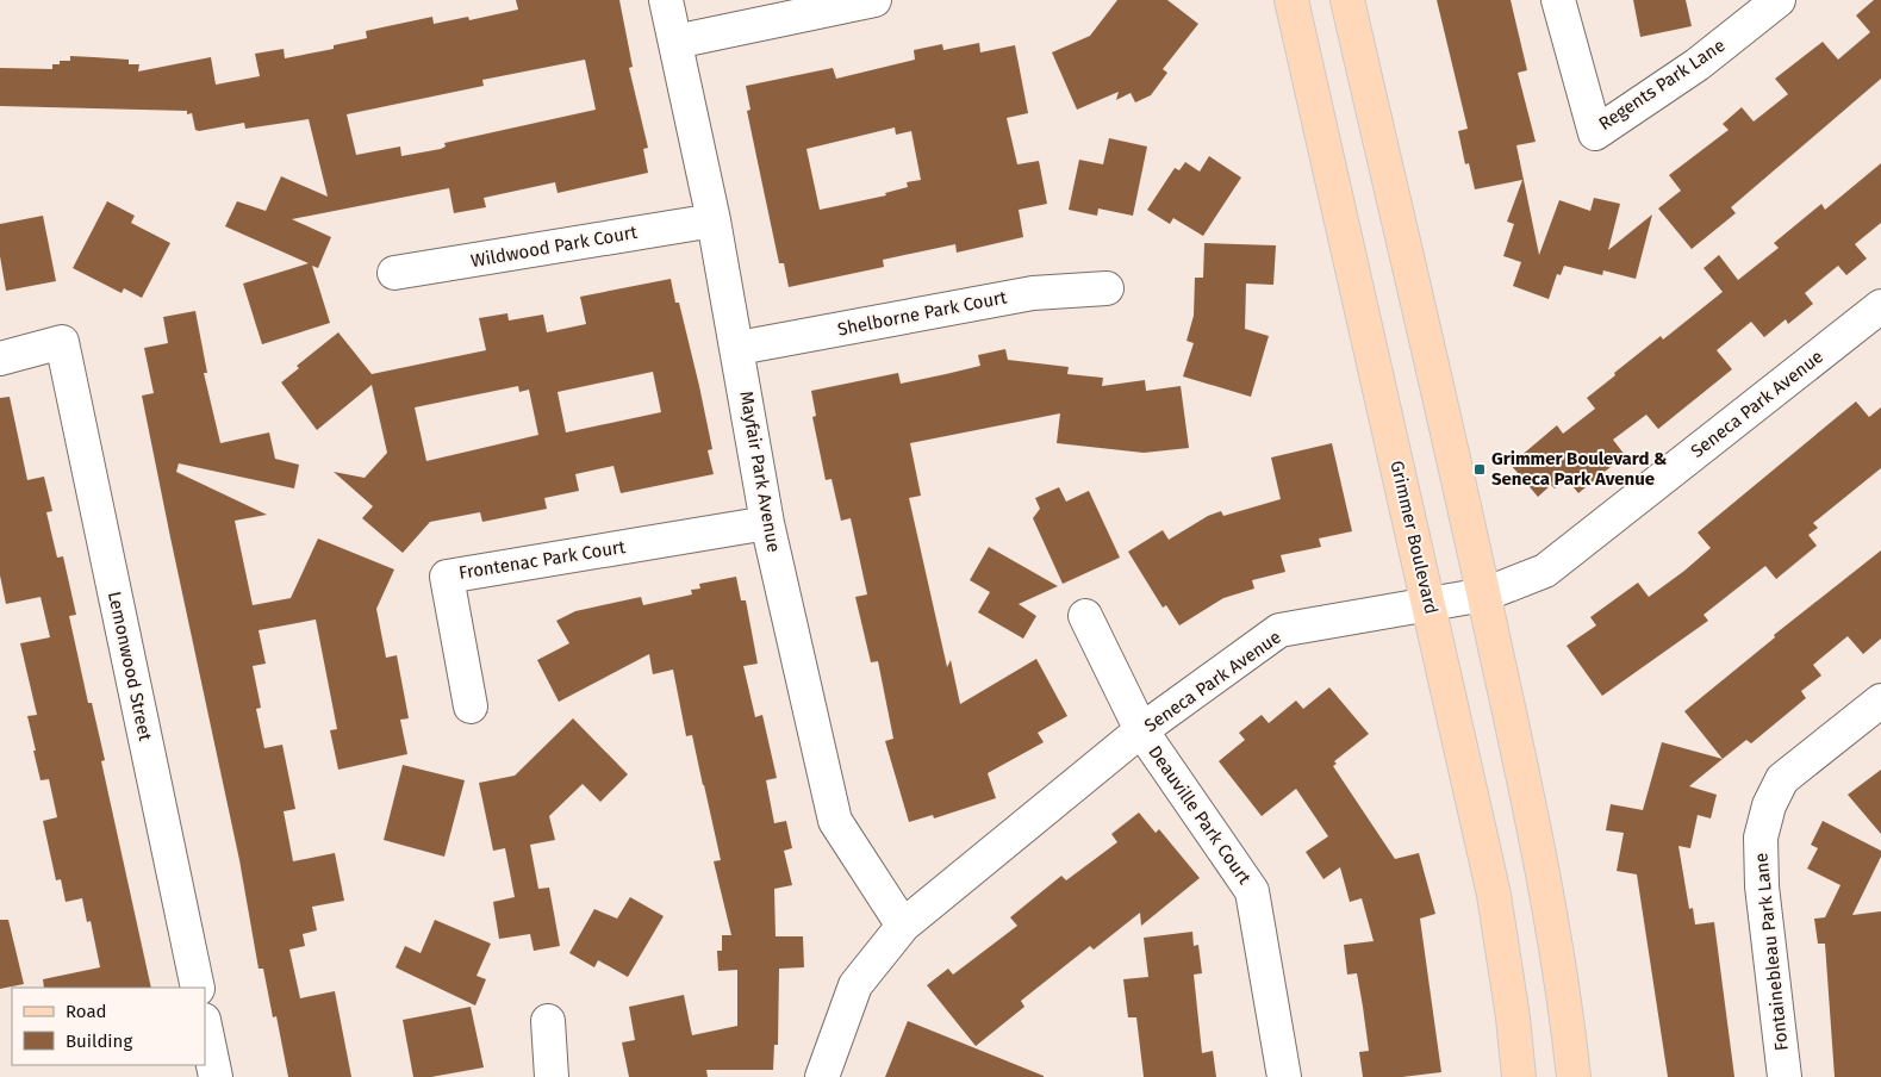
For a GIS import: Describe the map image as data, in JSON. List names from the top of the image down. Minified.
{"streets":{"main road":["Grimmer Boulevard"],"street":["Regents Park Lane","Wildwood Park Court","Shelborne Park Court","Seneca Park Avenue","Mayfair Park Avenue","Frontenac Park Court","Lemonwood Street","Deauville Park Court","Fontainebleau Park Lane"]},"crossings":[["Wildwood Park Court","Mayfair Park Avenue"],["Shelborne Park Court","Mayfair Park Avenue"],["Seneca Park Avenue","Mayfair Park Avenue"],["Seneca Park Avenue","Grimmer Boulevard"],["Seneca Park Avenue","Deauville Park Court"],["Mayfair Park Avenue","Frontenac Park Court"]],"places":{"transit":["Grimmer Boulevard & Seneca Park Avenue"]},"legend":["Road","Building"]}
